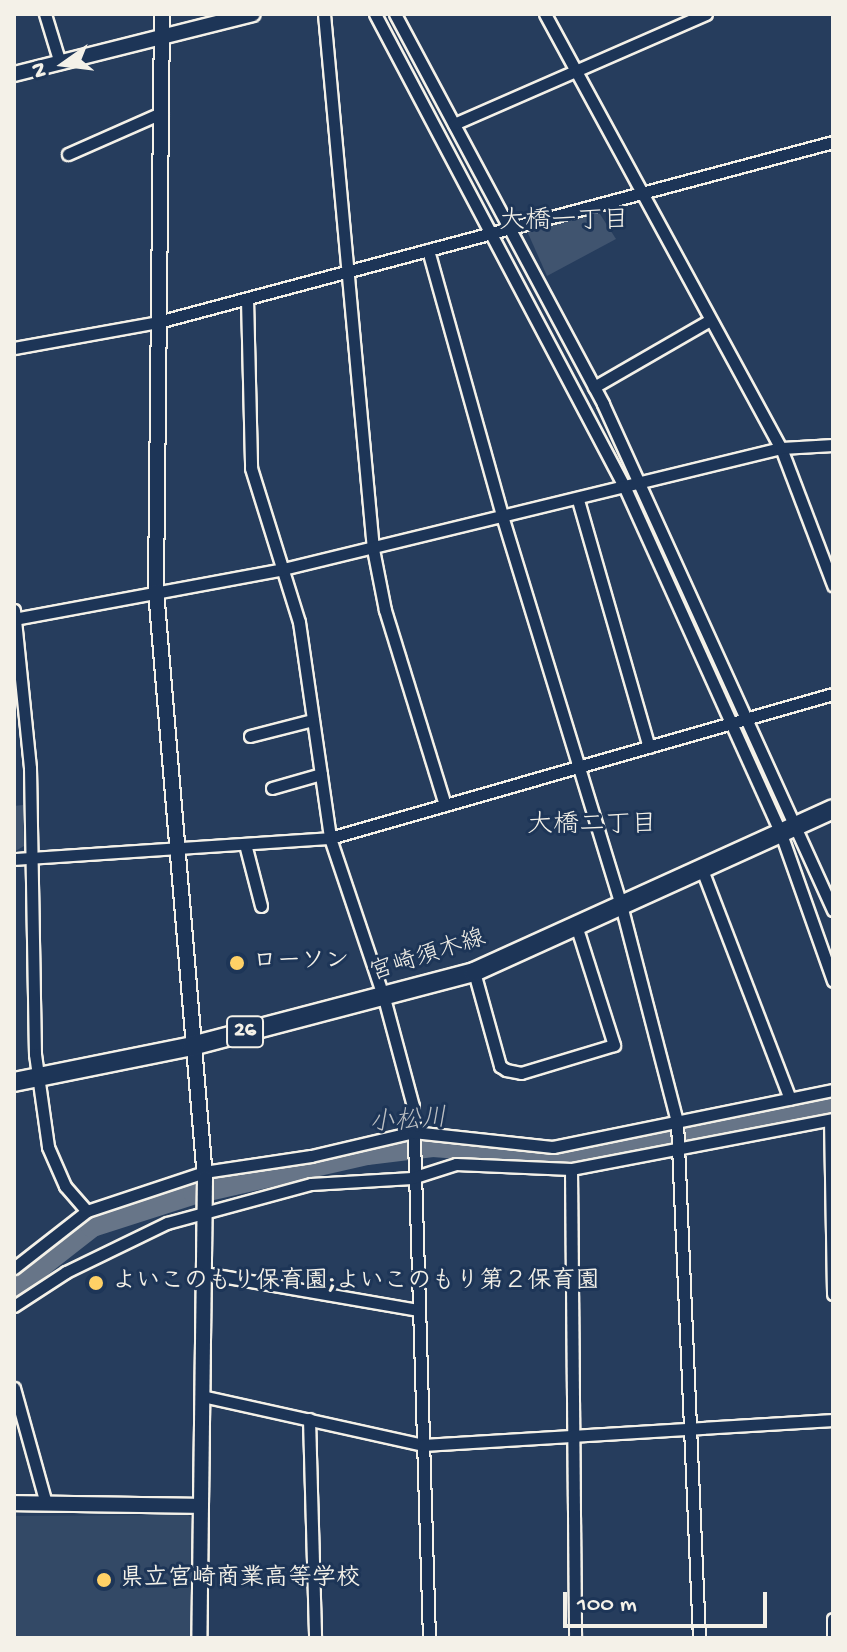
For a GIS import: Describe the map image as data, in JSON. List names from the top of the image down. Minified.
{"streets":{"main road":["宮崎須木線","26"]},"districts":["大橋一丁目","大橋二丁目"],"water":["小松川"],"places":["ローソン","よいこのもり保育園;よいこのもり第２保育園","県立宮崎商業高等学校"],"scale_bar":"100 m","north":"left"}
